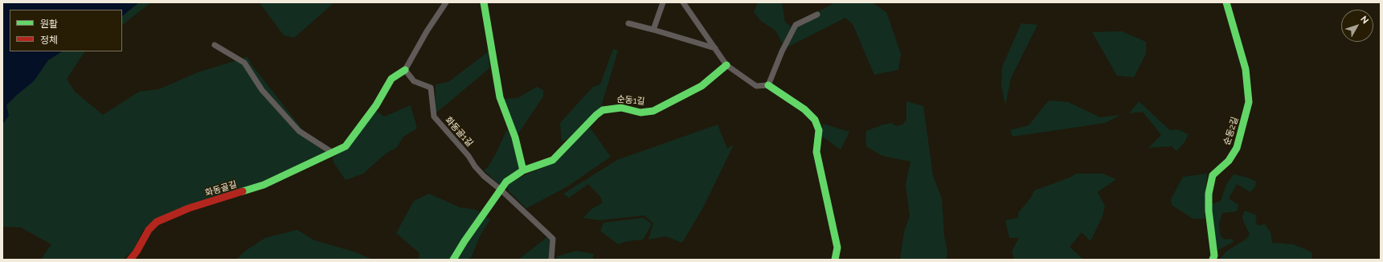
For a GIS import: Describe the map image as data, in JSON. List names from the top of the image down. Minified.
{"streets":{"street":["순동1길","순동2길","화동골1길","화동골길"]},"crossings":[["순동1길","화동골1길"],["화동골1길","화동골길"]],"legend":["원활","정체"],"north":"top right"}
